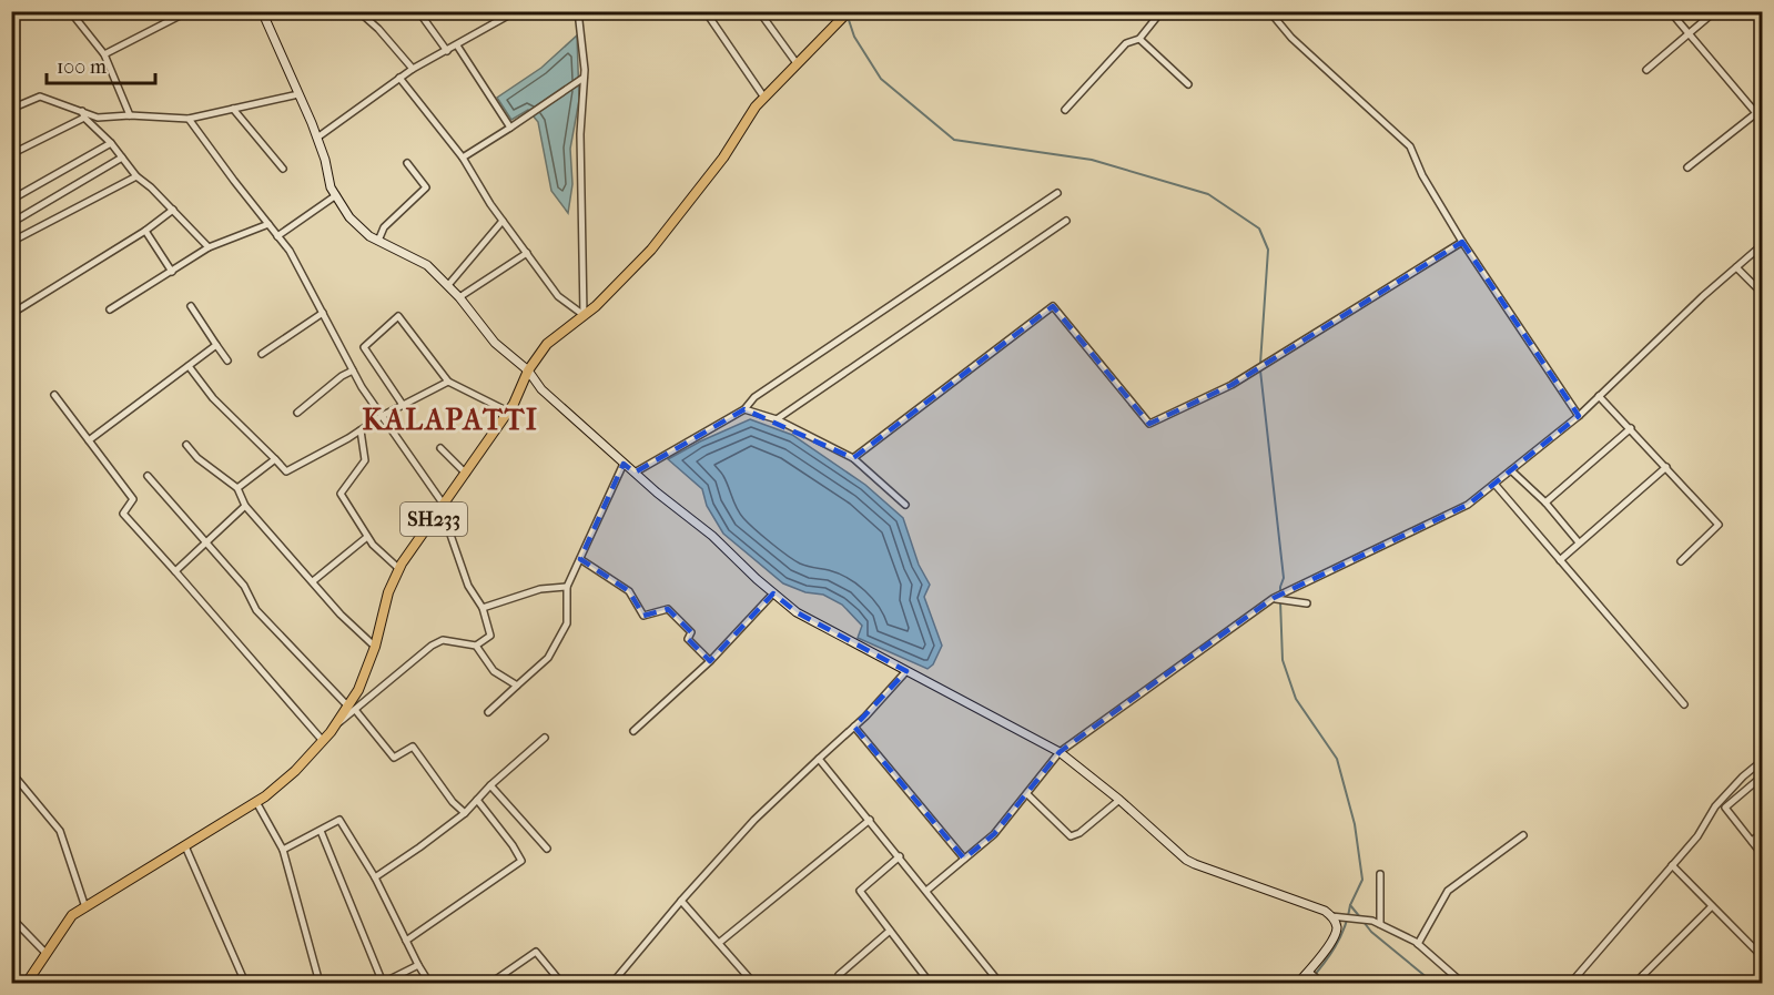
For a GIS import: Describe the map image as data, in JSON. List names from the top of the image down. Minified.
{"streets":{"main road":["SH233"]},"districts":["KALAPATTI"],"scale_bar":"100 m"}
